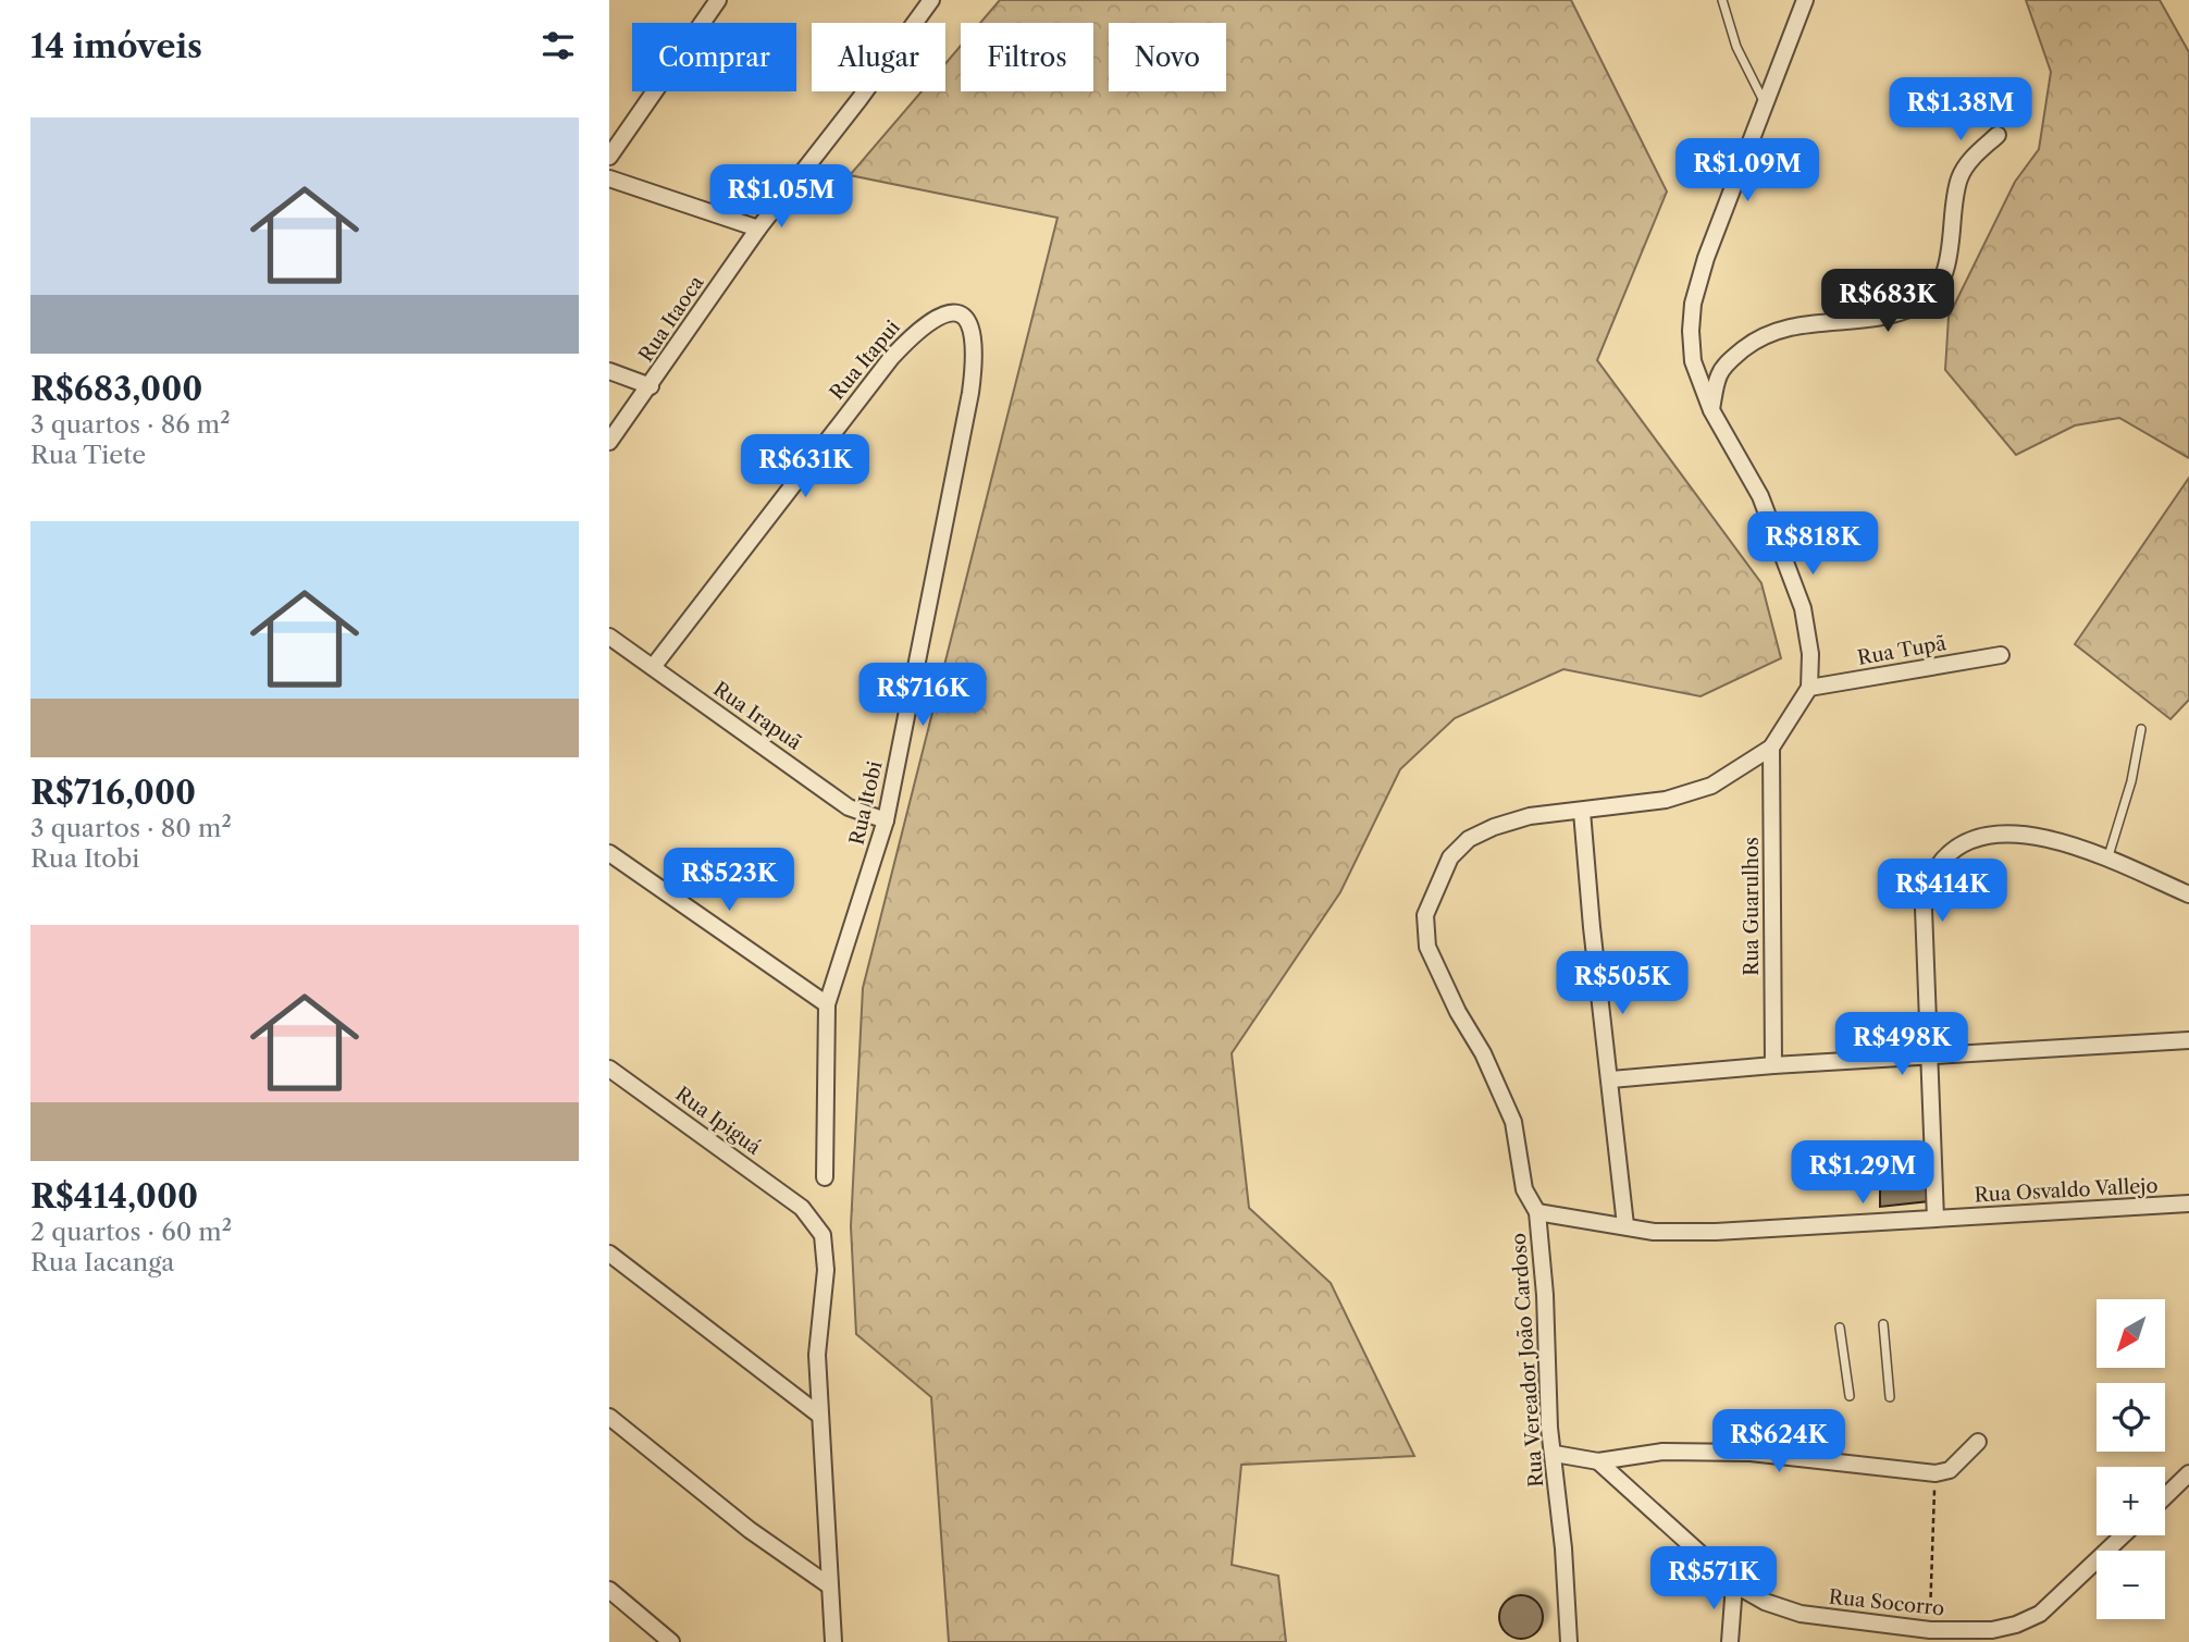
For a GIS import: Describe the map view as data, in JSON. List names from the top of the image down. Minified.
{"streets":{"street":["Rua Itaoca","Rua Itapui","Rua Tupã","Rua Irapuã","Rua Itobi","Rua Guarulhos","Rua Ipiguá","Rua Osvaldo Vallejo","Rua Vereador João Cardoso","Rua Socorro"]},"crossings":[["Rua Itapui","Rua Irapuã"],["Rua Itapui","Rua Itobi"],["Rua Irapuã","Rua Itobi"],["Rua Guarulhos","Rua Vereador João Cardoso"],["Rua Osvaldo Vallejo","Rua Vereador João Cardoso"]],"north":"bottom left","page":{"heading":"14 imóveis","chip":["Comprar","Alugar","Filtros","Novo"],"price":["R$1.38M","R$1.09M","R$1.05M","R$683K","R$631K","R$818K","R$716K","R$523K","R$414K","R$505K","R$498K","R$1.29M","R$624K","R$571K"],"list":[{"name":"R$683,000","note":"3 quartos · 86 m² · Rua Tiete"},{"name":"R$716,000","note":"3 quartos · 80 m² · Rua Itobi"},{"name":"R$414,000","note":"2 quartos · 60 m² · Rua Iacanga"}],"map_buttons":["+","−"]}}
